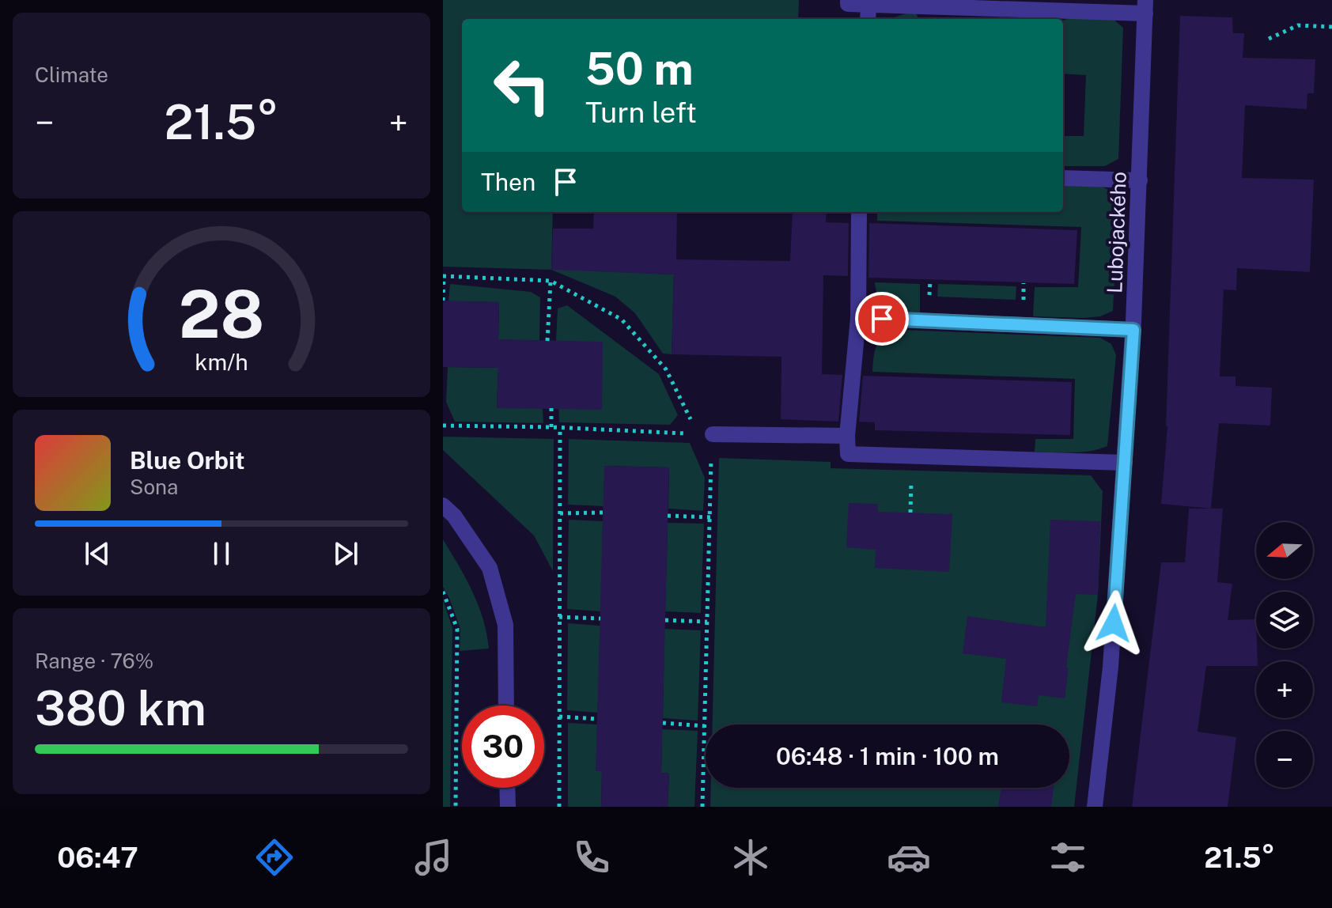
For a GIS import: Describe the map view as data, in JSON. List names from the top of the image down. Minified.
{"streets":{"street":["Lubojackého"]},"north":"left","page":{"tile":["Climate",["Range · 76%","380 km"]],"turn":["50 m","Turn left"],"heat":["−","21.5°","+"],"then":"Then","song":["Blue Orbit","Sona"],"map_buttons":["+","−"],"limit":"30","trip":"06:48 · 1 min · 100 m","tabs":["06:47","21.5°"],"gauge":["28","km/h"]}}
